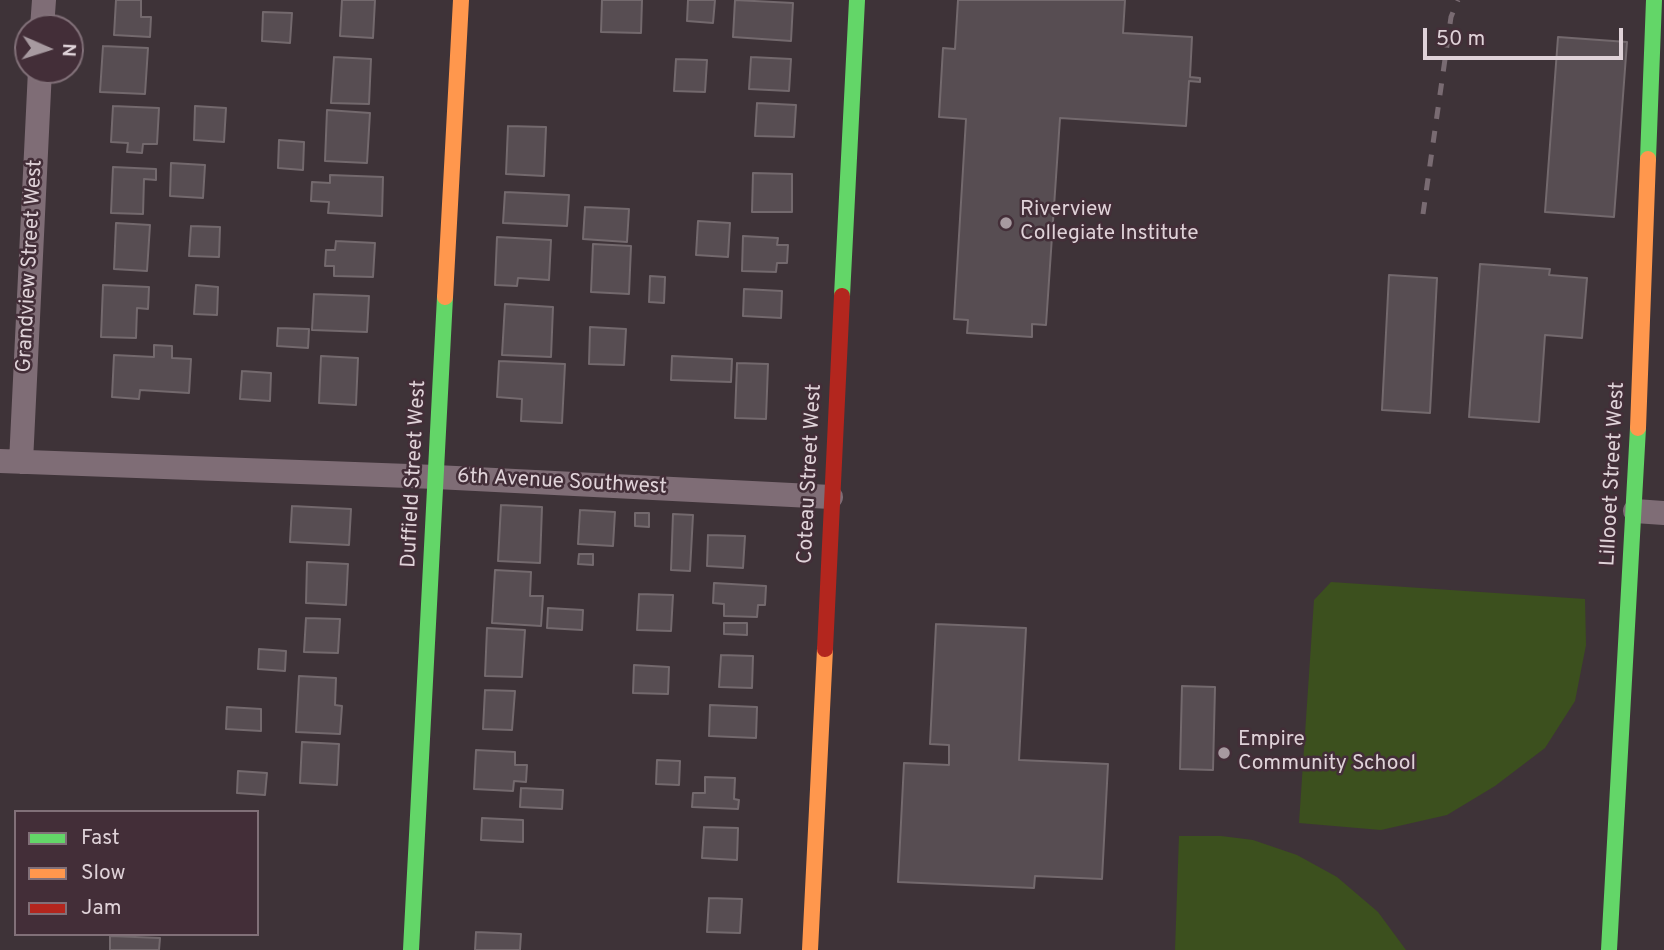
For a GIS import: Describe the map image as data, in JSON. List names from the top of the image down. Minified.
{"streets":{"street":["Grandview Street West","Duffield Street West","Coteau Street West","Lillooet Street West","6th Avenue Southwest"]},"crossings":[["Grandview Street West","6th Avenue Southwest"],["Duffield Street West","6th Avenue Southwest"],["Coteau Street West","6th Avenue Southwest"]],"places":["Riverview Collegiate Institute","Empire Community School"],"legend":["Fast","Slow","Jam"],"scale_bar":"50 m","north":"right"}
